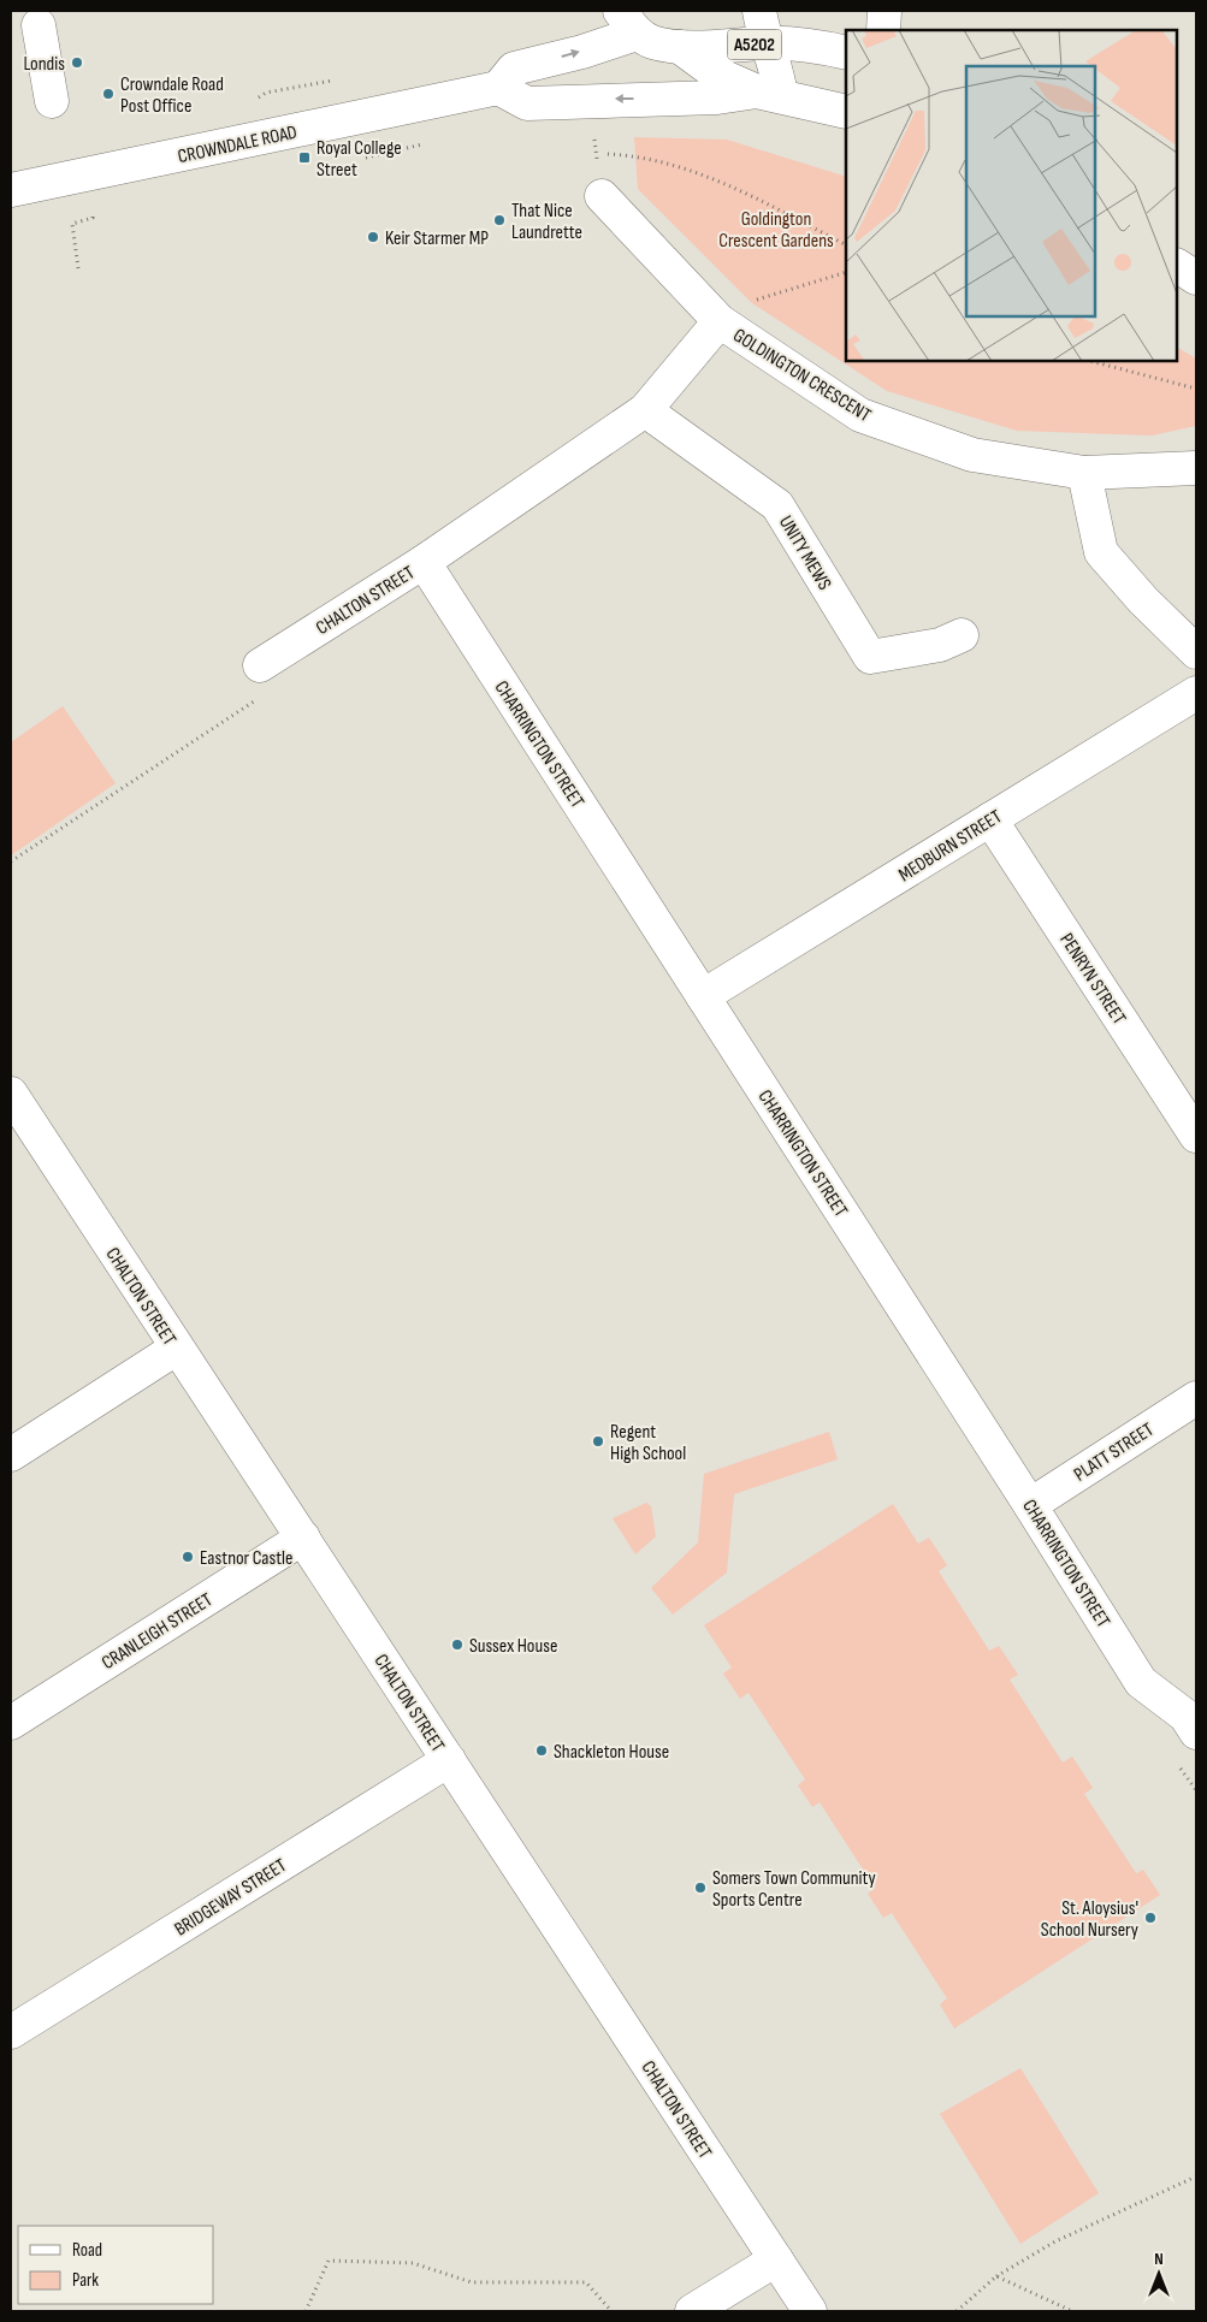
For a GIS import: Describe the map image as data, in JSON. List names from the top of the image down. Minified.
{"streets":{"street":["A5202","CROWNDALE ROAD","GOLDINGTON CRESCENT","UNITY MEWS","CHALTON STREET","CHARRINGTON STREET","MEDBURN STREET","PENRYN STREET","PLATT STREET","CRANLEIGH STREET","BRIDGEWAY STREET"]},"crossings":[["GOLDINGTON CRESCENT","CHALTON STREET"],["UNITY MEWS","CHALTON STREET"],["CHALTON STREET","CHARRINGTON STREET"],["CHALTON STREET","CRANLEIGH STREET"],["CHALTON STREET","BRIDGEWAY STREET"],["CHARRINGTON STREET","MEDBURN STREET"],["CHARRINGTON STREET","PLATT STREET"],["MEDBURN STREET","PENRYN STREET"]],"parks":["Goldington Crescent Gardens"],"places":{"other":["Londis","Crowndale Road Post Office","That Nice Laundrette","Keir Starmer MP","Regent High School","Eastnor Castle","Sussex House","Shackleton House","Somers Town Community Sports Centre","St. Aloysius' School Nursery"],"transit":["Royal College Street"]},"legend":["Road","Park"],"north":"top"}
